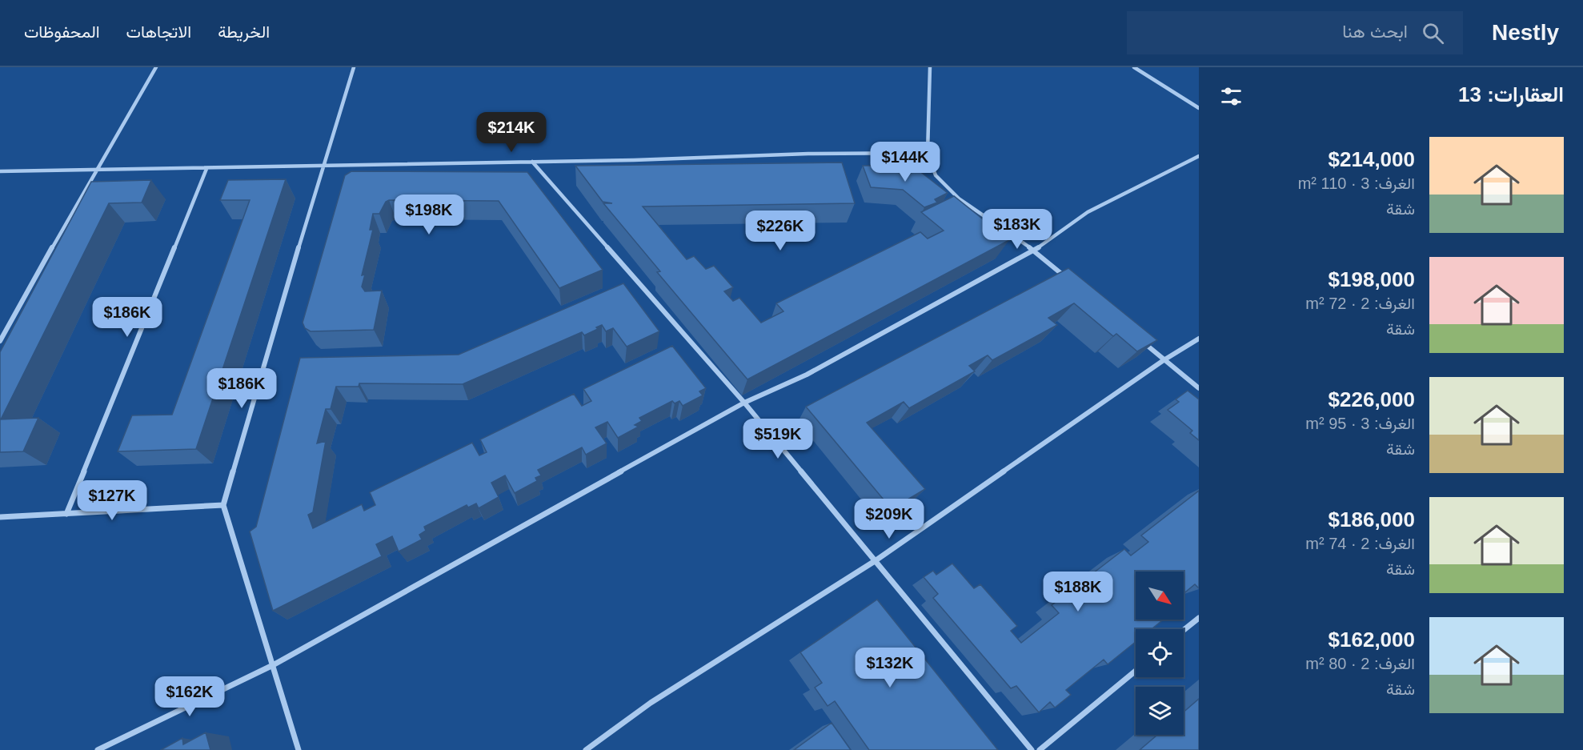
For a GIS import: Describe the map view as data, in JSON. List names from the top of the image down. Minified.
{"north":"bottom right","page":{"header":"Nestly","search":"ابحث هنا","nav":["الخريطة","الاتجاهات","المحفوظات"],"heading":"العقارات: 13","price":["$214K","$144K","$198K","$183K","$226K","$186K","$186K","$519K","$127K","$209K","$188K","$132K","$162K"],"list":[{"name":"$214,000","note":"الغرف: 3 · 110 m² · شقة"},{"name":"$198,000","note":"الغرف: 2 · 72 m² · شقة"},{"name":"$226,000","note":"الغرف: 3 · 95 m² · شقة"},{"name":"$186,000","note":"الغرف: 2 · 74 m² · شقة"},{"name":"$162,000","note":"الغرف: 2 · 80 m² · شقة"}]}}
